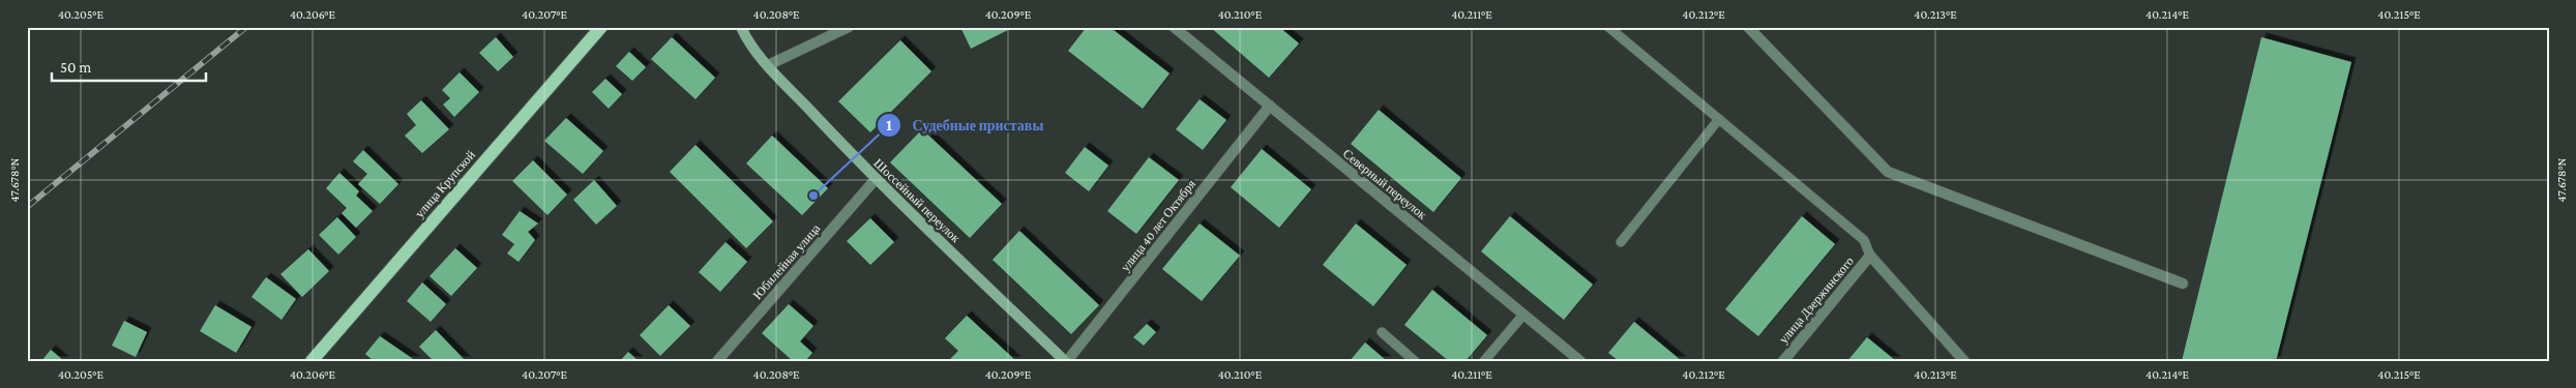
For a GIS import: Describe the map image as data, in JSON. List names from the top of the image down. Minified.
{"streets":{"main road":["улица Крупской","Шоссейный переулок"],"street":["Северный переулок","улица 40 лет Октября","Юбилейная улица","улица Дзержинского"]},"crossings":[["Северный переулок","улица 40 лет Октября"],["Шоссейный переулок","улица 40 лет Октября"],["Шоссейный переулок","Юбилейная улица"]],"places":["Судебные приставы"],"scale_bar":"50 m","coordinates":["40.205°E","40.206°E","40.207°E","40.208°E","40.209°E","40.210°E","40.211°E","40.212°E","40.213°E","40.214°E","40.215°E","47.678°N"]}
